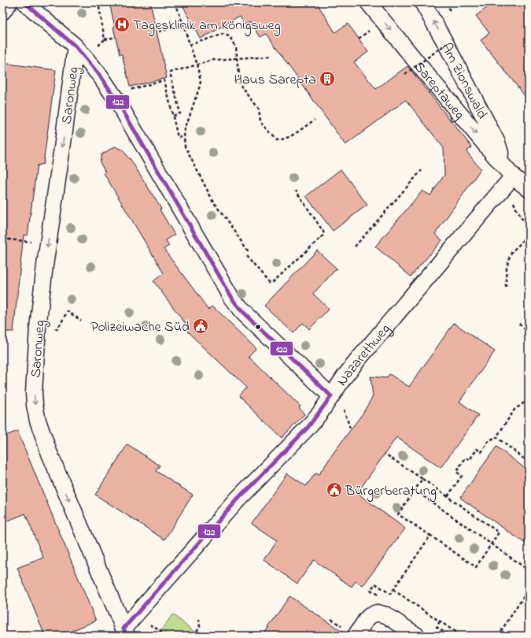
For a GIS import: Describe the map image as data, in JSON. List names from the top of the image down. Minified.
{"streets":{"street":["Am Zionswald","Sareptaweg","Saronweg","Nazarethweg"]},"crossings":[["Am Zionswald","Sareptaweg"],["Sareptaweg","Nazarethweg"],["Saronweg","Nazarethweg"]],"one_way":["Sareptaweg","Saronweg"],"places":{"hospital":["Tagesklinik am Königsweg"],"building":["Haus Sarepta"],"public building":["Polizeiwache Süd","Bürgerberatung"]},"lines":["transit line 122"]}
